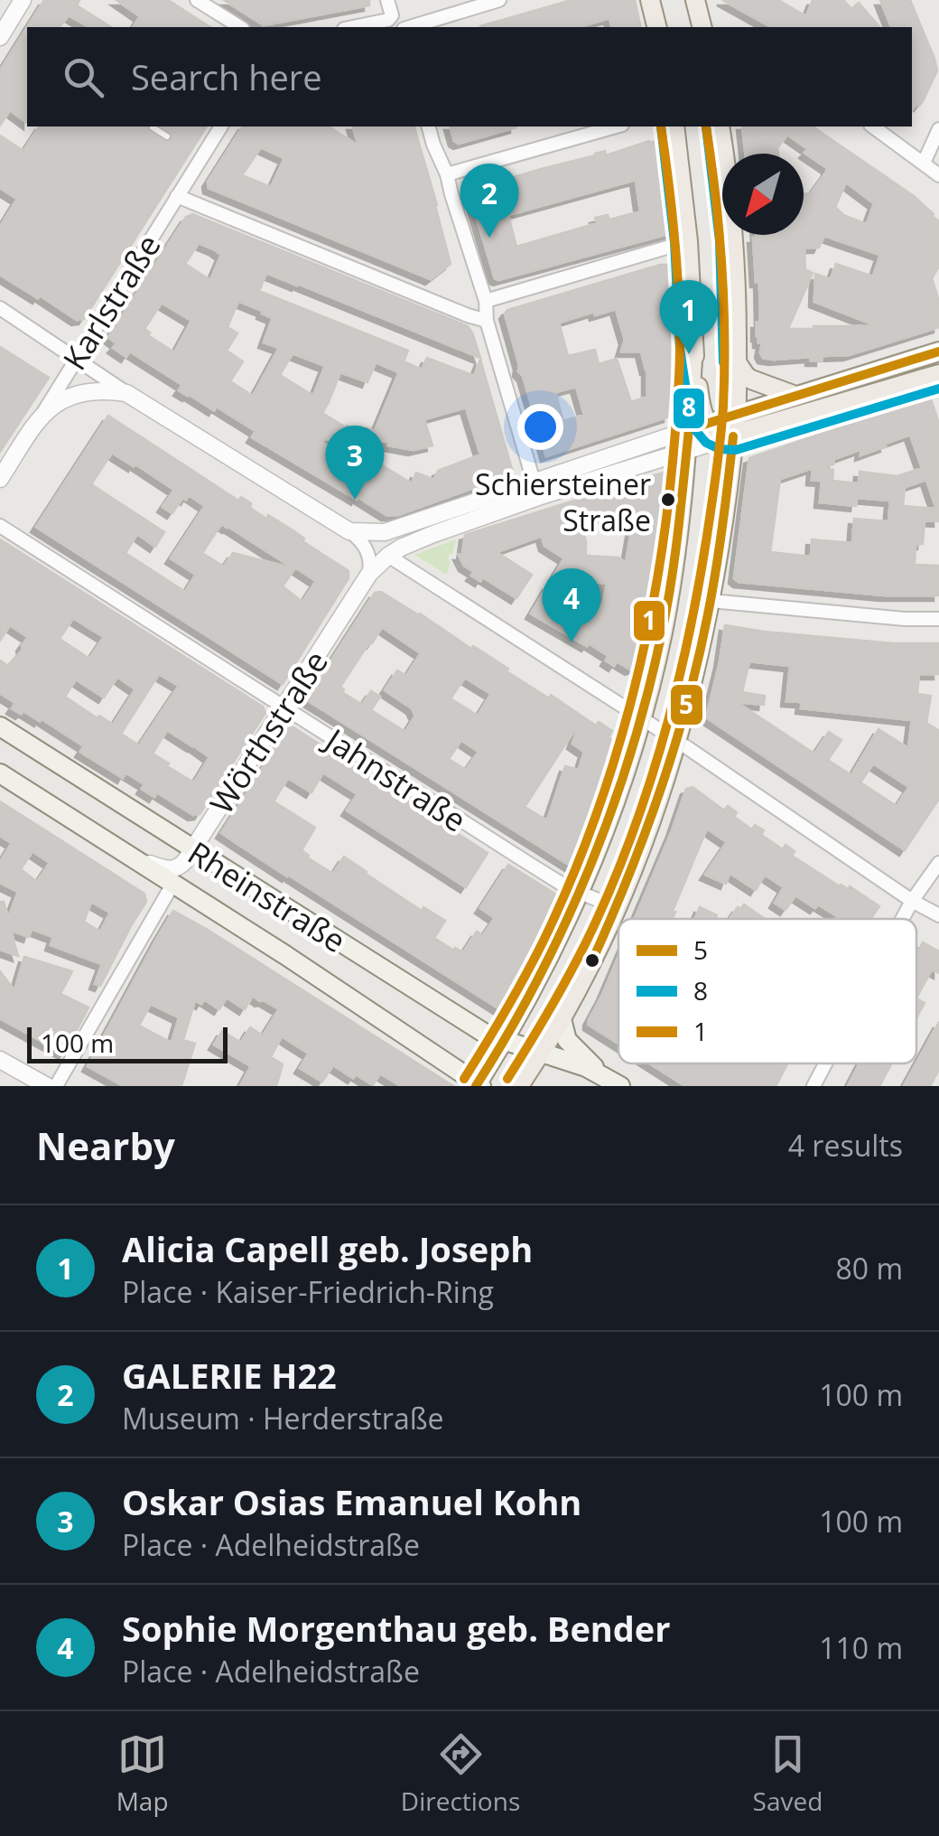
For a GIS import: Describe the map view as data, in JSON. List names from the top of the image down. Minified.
{"streets":{"main road":["Rheinstraße"],"street":["Karlstraße","Wörthstraße","Jahnstraße"]},"crossings":[["Wörthstraße","Jahnstraße"],["Wörthstraße","Rheinstraße"]],"places":["Schiersteiner Straße"],"lines":["transit line 8","transit line 1","transit line 5"],"legend":["5","8","1"],"scale_bar":"100 m","north":"bottom left","page":{"search":"Search here","pins":["2","1","3","4"],"scale":"100 m","heading":["Nearby","4 results"],"list":[{"mark":"1","name":"Alicia Capell geb. Joseph","note":"Place · Kaiser-Friedrich-Ring","value":"80 m"},{"mark":"2","name":"GALERIE H22","note":"Museum · Herderstraße","value":"100 m"},{"mark":"3","name":"Oskar Osias Emanuel Kohn","note":"Place · Adelheidstraße","value":"100 m"},{"mark":"4","name":"Sophie Morgenthau geb. Bender","note":"Place · Adelheidstraße","value":"110 m"}],"nav":["Map","Directions","Saved"]}}
